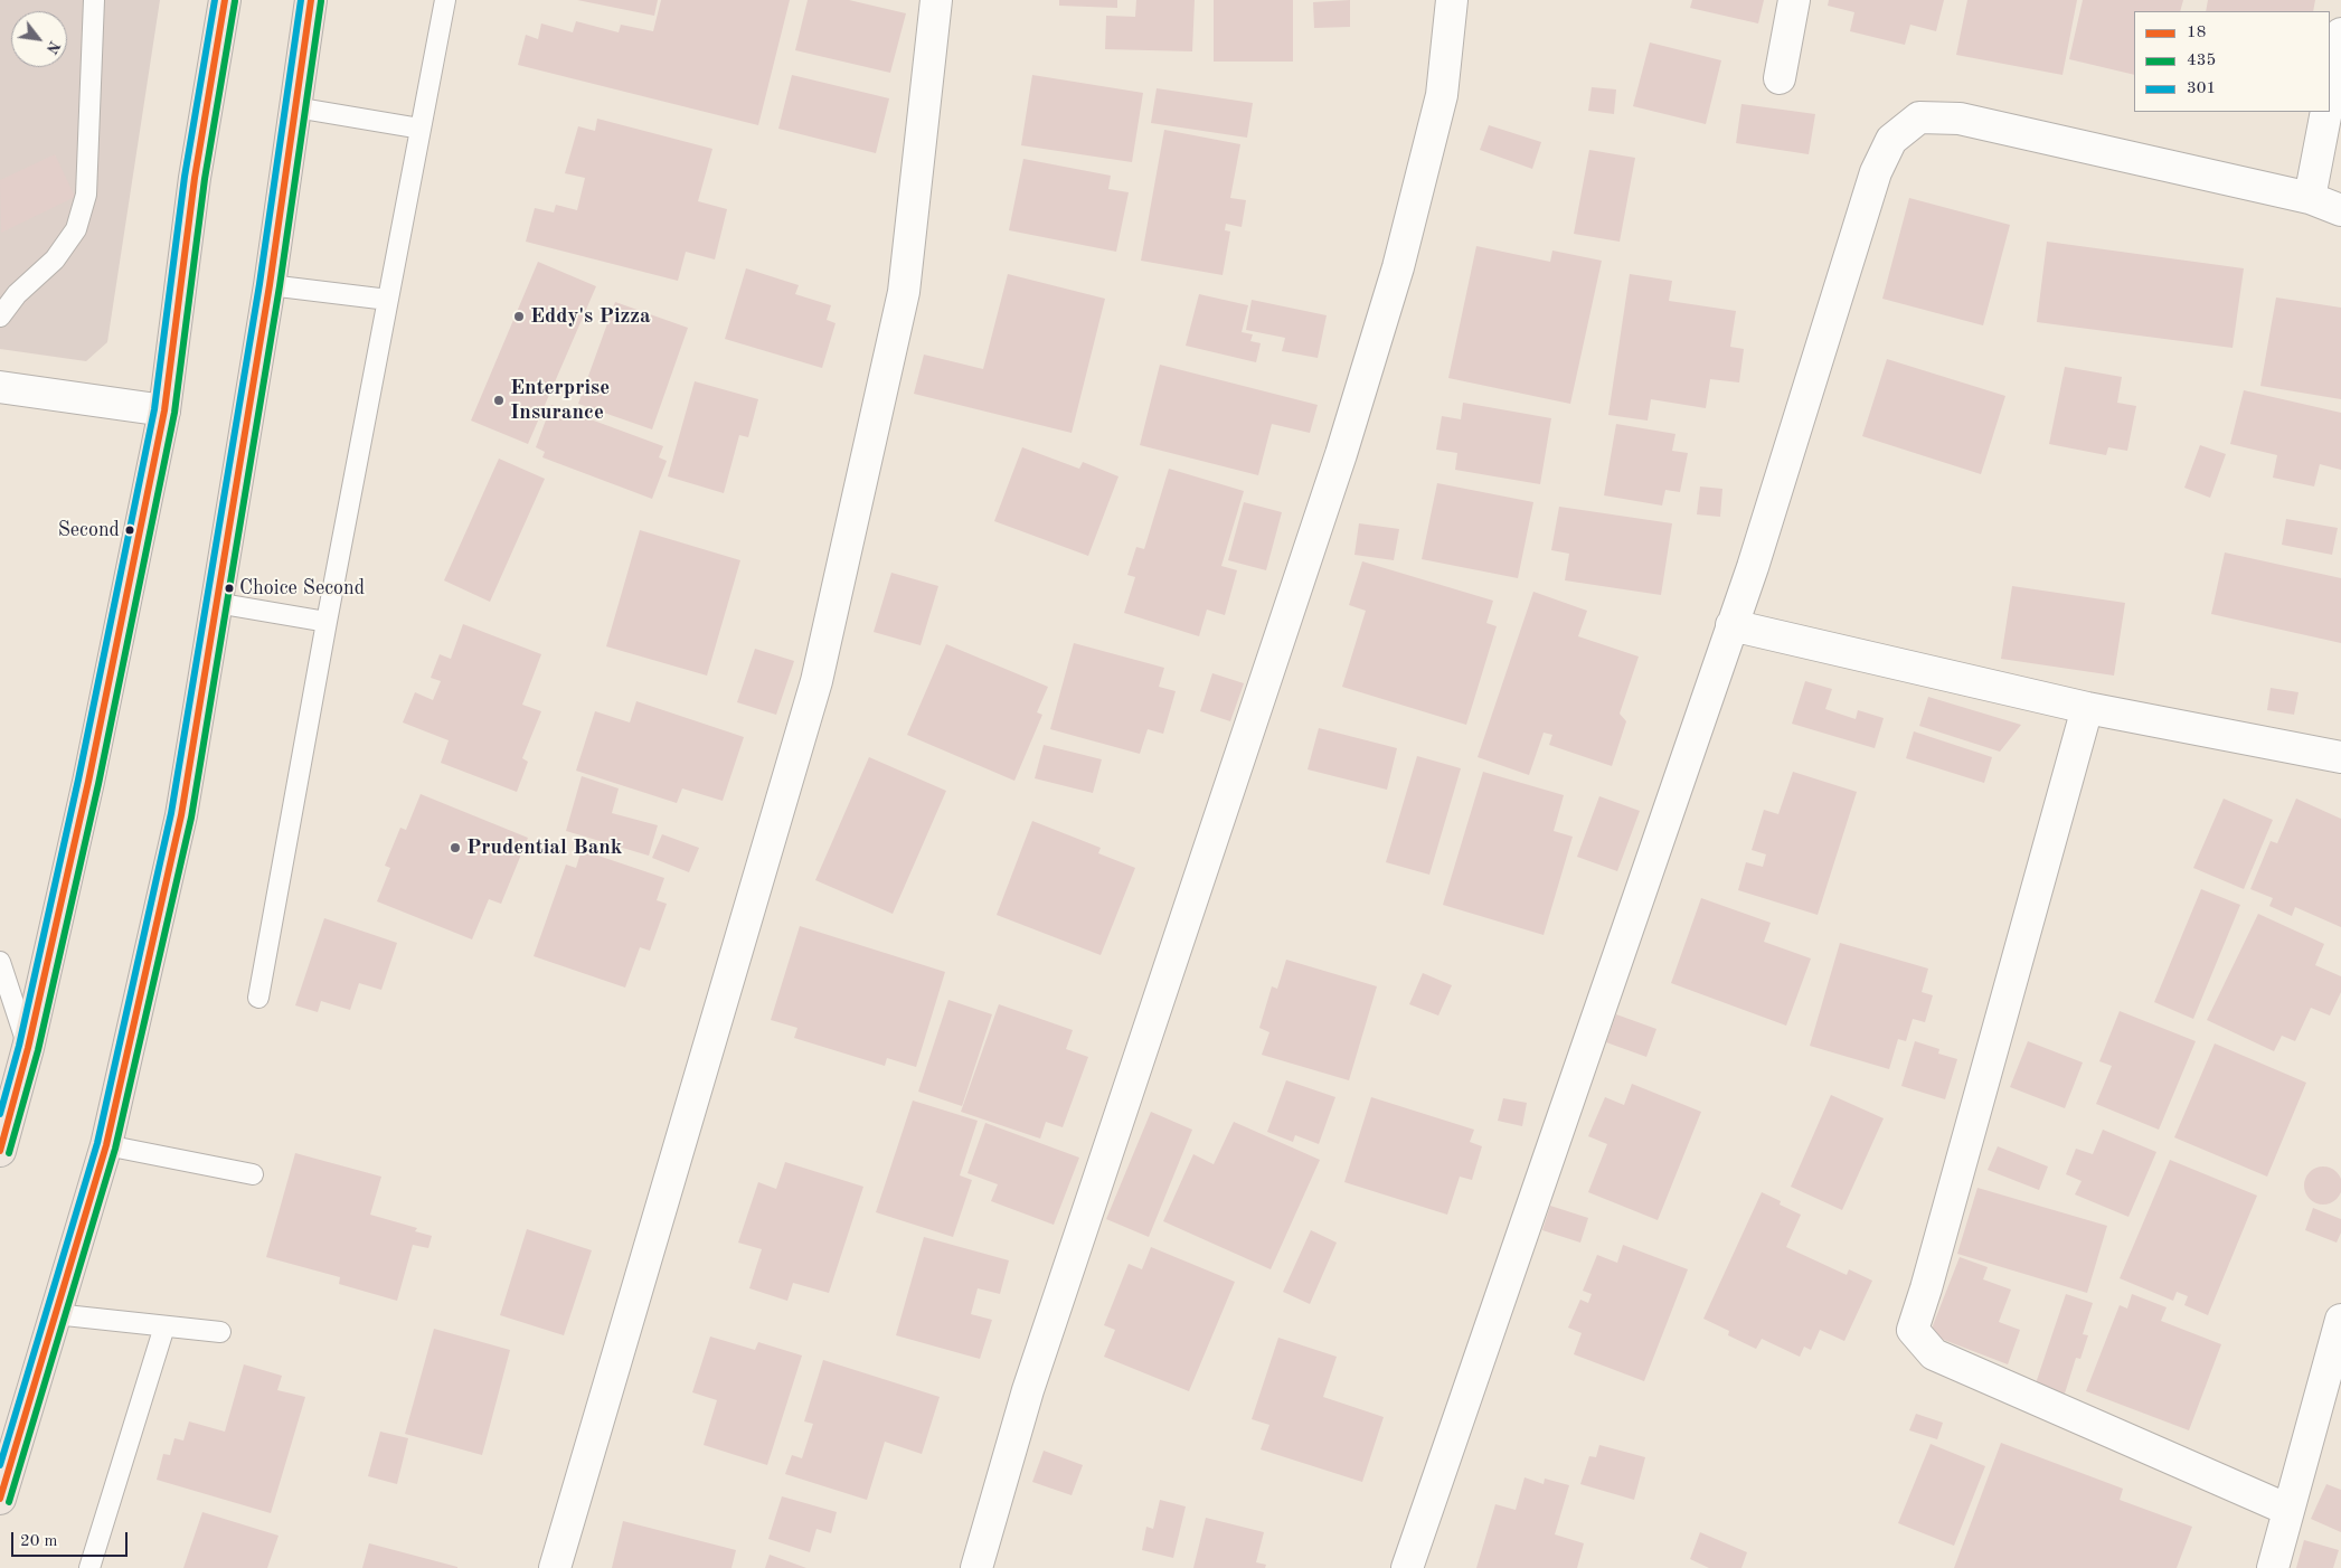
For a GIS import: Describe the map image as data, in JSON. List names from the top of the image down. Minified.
{"places":["Eddy's Pizza","Enterprise Insurance","Second","Choice Second","Prudential Bank"],"lines":["transit line 18","transit line 301","transit line 435"],"legend":["18","435","301"],"scale_bar":"20 m","north":"bottom right"}
